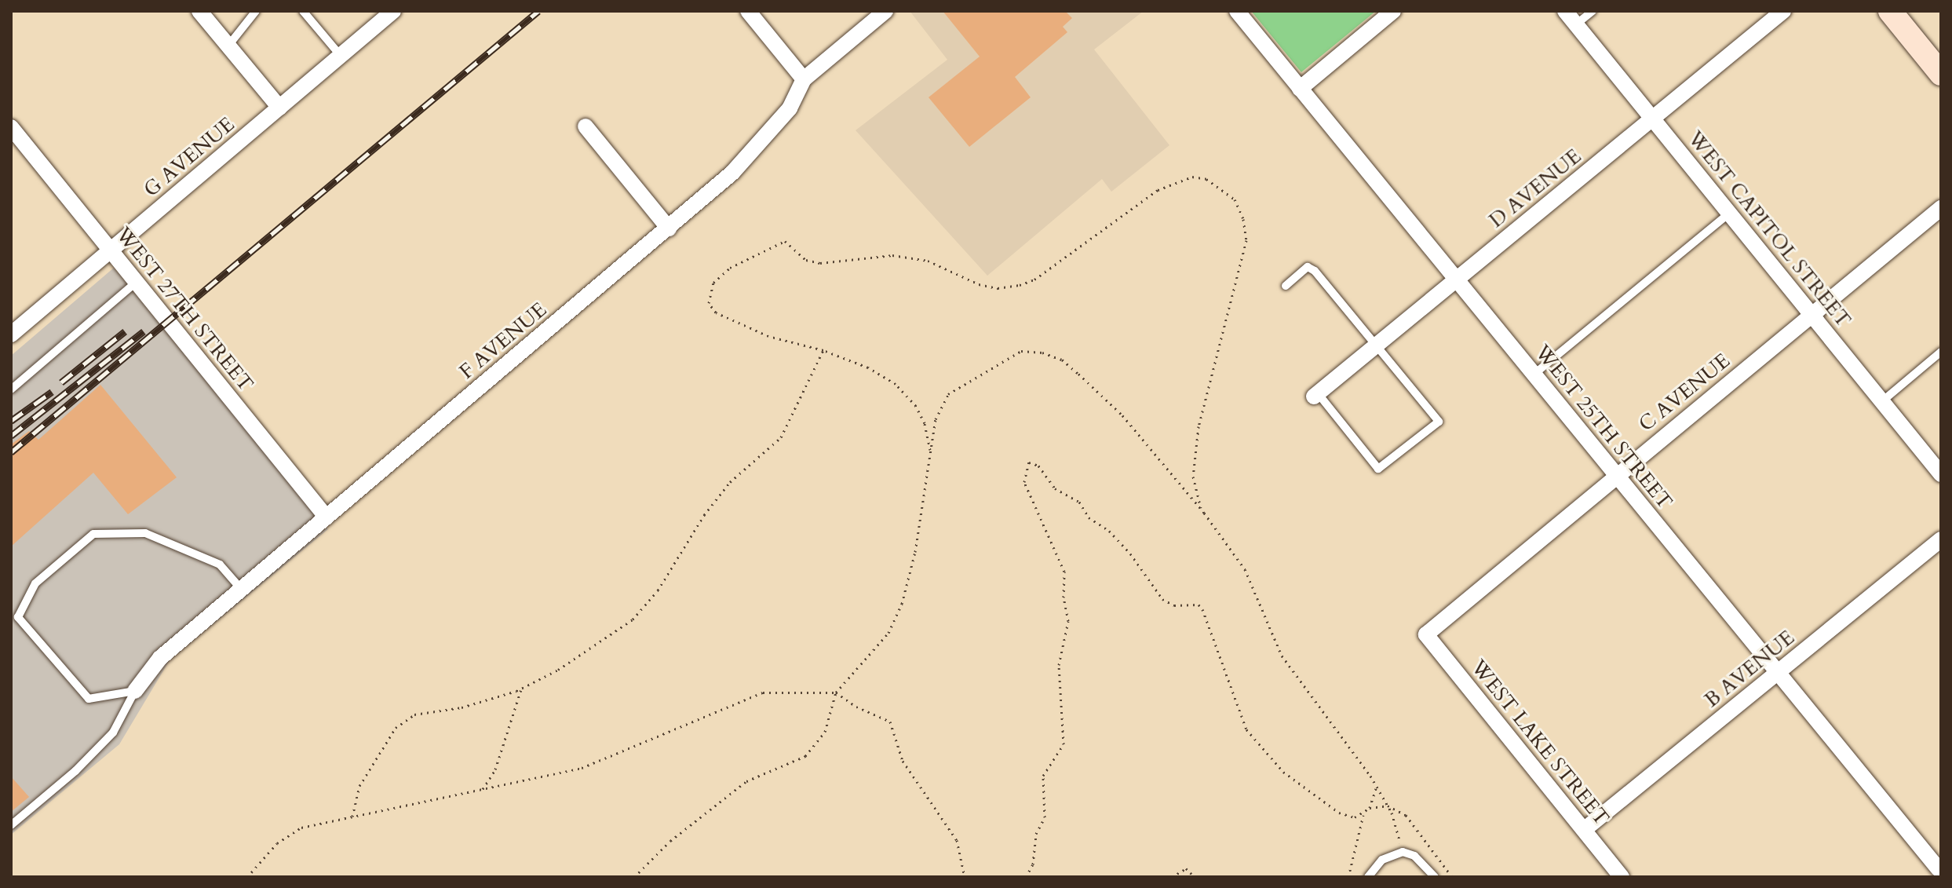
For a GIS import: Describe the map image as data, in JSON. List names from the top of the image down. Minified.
{"streets":{"street":["G AVENUE","D AVENUE","WEST CAPITOL STREET","WEST 27TH STREET","F AVENUE","C AVENUE","WEST 25TH STREET","B AVENUE","WEST LAKE STREET"]},"crossings":[["G AVENUE","WEST 27TH STREET"],["D AVENUE","WEST CAPITOL STREET"],["D AVENUE","WEST 25TH STREET"],["WEST CAPITOL STREET","C AVENUE"],["WEST 27TH STREET","F AVENUE"],["C AVENUE","WEST 25TH STREET"],["C AVENUE","WEST LAKE STREET"],["WEST 25TH STREET","B AVENUE"],["B AVENUE","WEST LAKE STREET"]]}
